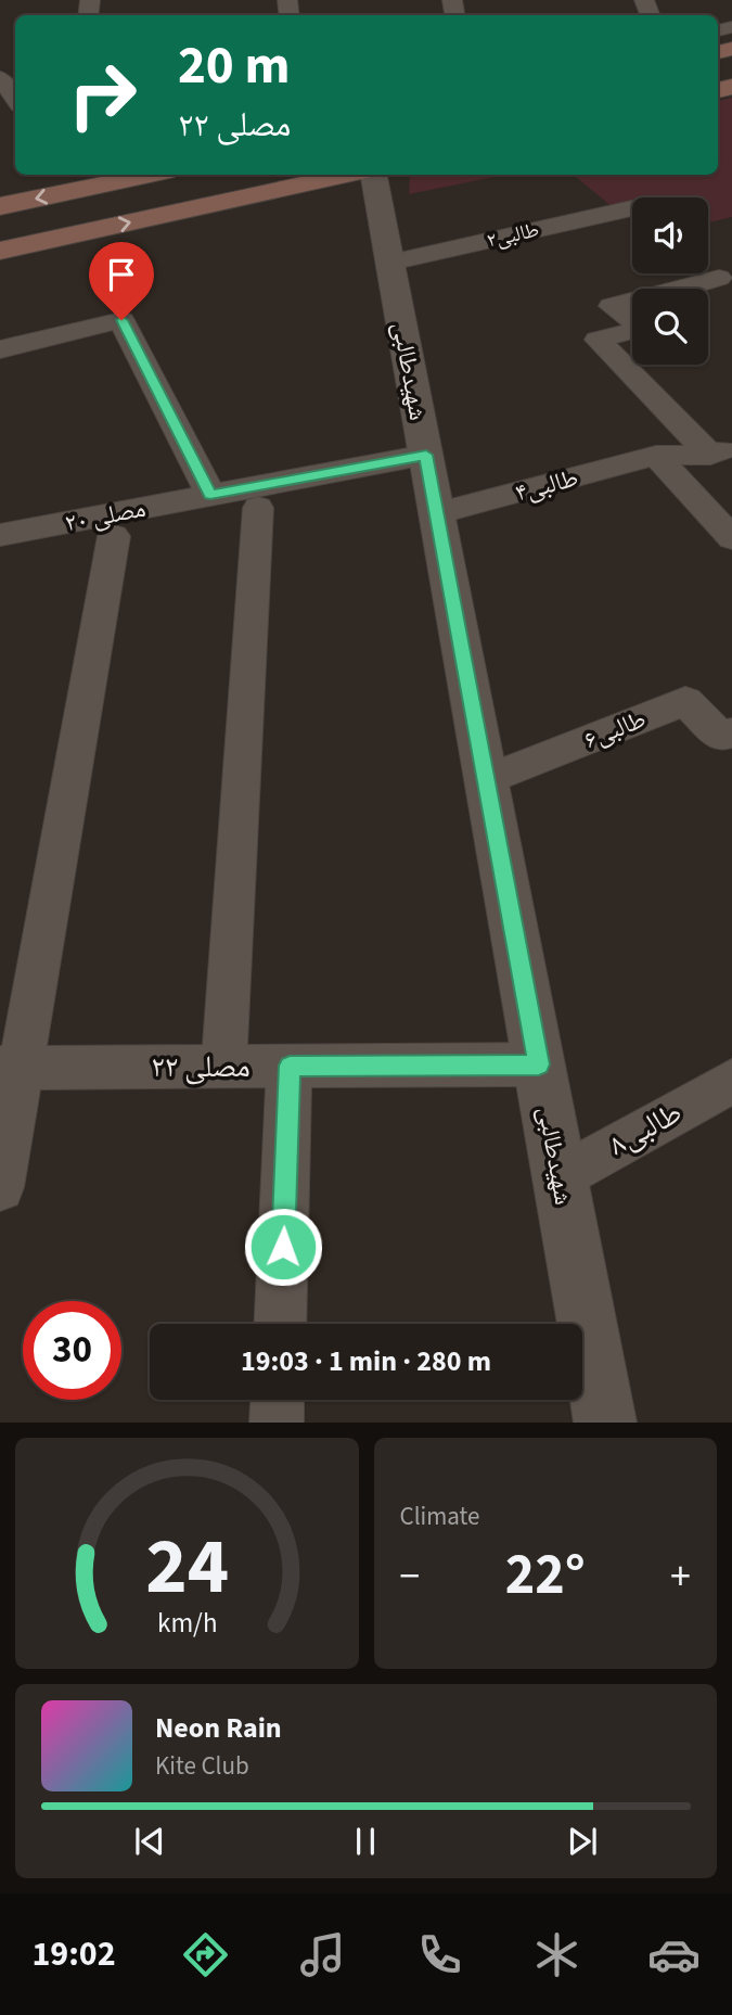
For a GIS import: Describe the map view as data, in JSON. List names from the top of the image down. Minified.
{"streets":{"street":["طالبی۲","شهیدطالبی","طالبی۴","مصلی ۲۰","طالبی۶","مصلی ۲۲","طالبی۸"]},"crossings":[["طالبی۲","شهیدطالبی"],["شهیدطالبی","طالبی۴"],["شهیدطالبی","مصلی ۲۰"],["شهیدطالبی","طالبی۶"],["شهیدطالبی","مصلی ۲۲"],["شهیدطالبی","طالبی۸"]],"page":{"turn":["20 m","مصلی ۲۲"],"limit":"30","trip":"19:03 · 1 min · 280 m","tile":"Climate","heat":["−","22°","+"],"song":["Neon Rain","Kite Club"],"tabs":"19:02","gauge":["24","km/h"]}}
